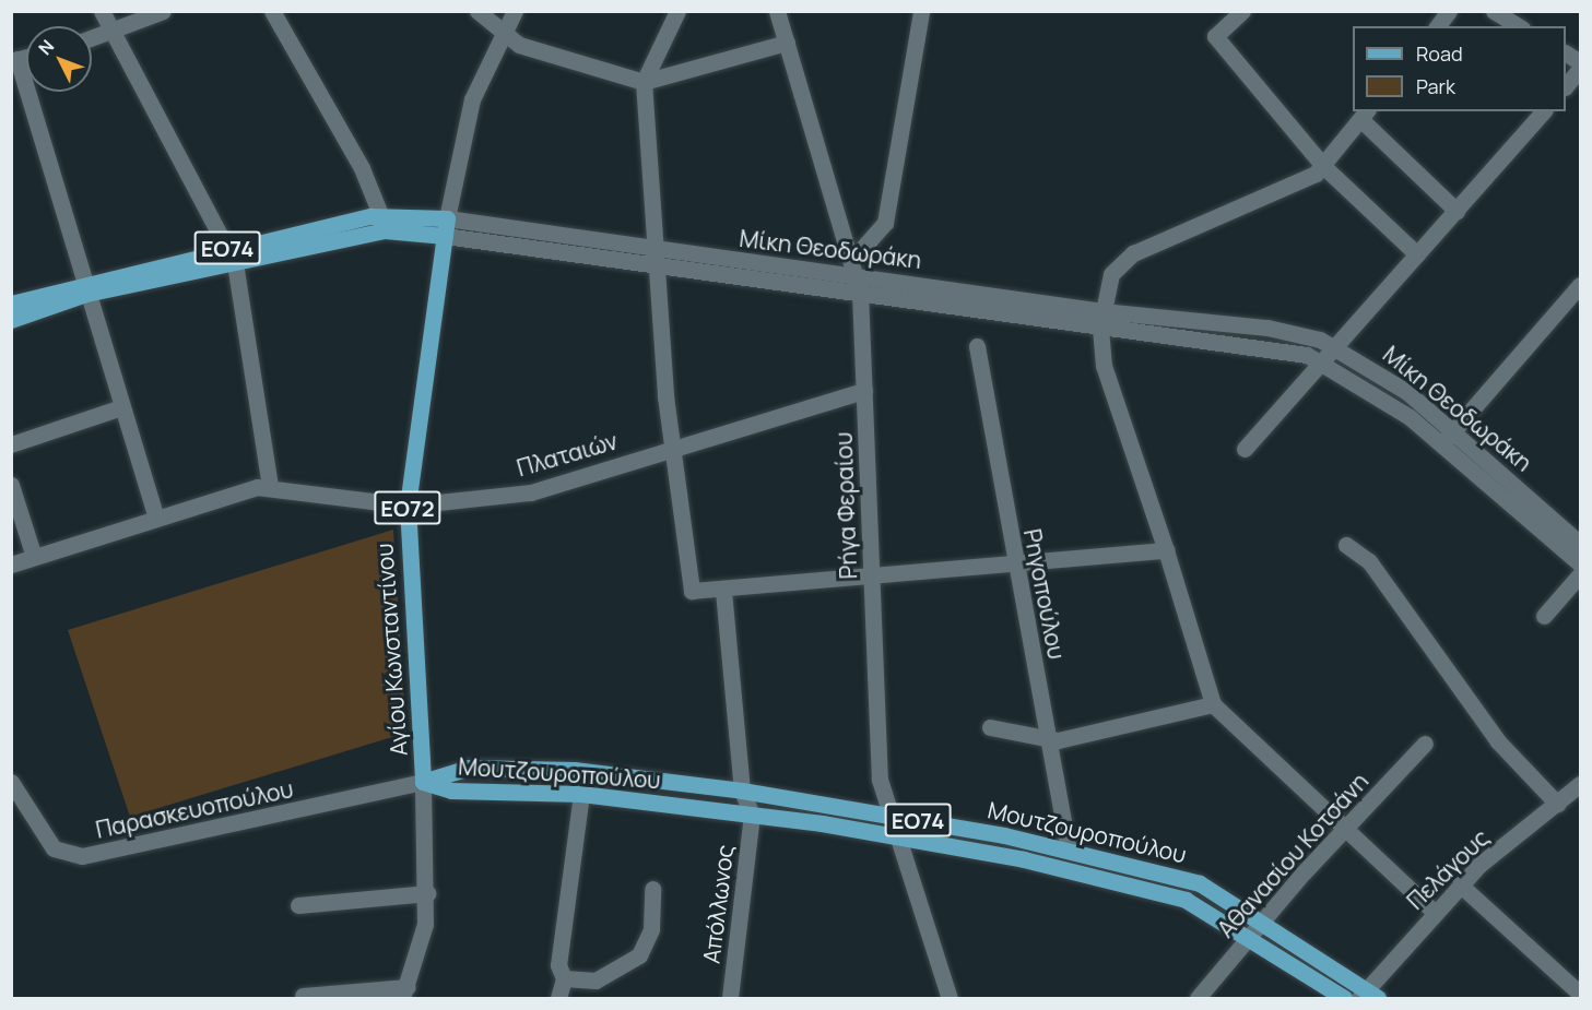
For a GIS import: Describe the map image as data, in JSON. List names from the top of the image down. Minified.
{"streets":{"main road":["ΕΟ74","Μίκη Θεοδωράκη","ΕΟ72","Αγίου Κωνσταντίνου","Μουτζουροπούλου"],"street":["Πλαταιών","Ρήγα Φεραίου","Ρηγοπούλου","Παρασκευοπούλου","Αθανασίου Κοτσάνη","Πελάγους","Απόλλωνος"]},"crossings":[["Μίκη Θεοδωράκη","Ρήγα Φεραίου"],["Μίκη Θεοδωράκη","ΕΟ72"],["Μίκη Θεοδωράκη","Αγίου Κωνσταντίνου"],["Πλαταιών","Ρήγα Φεραίου"],["Πλαταιών","Αγίου Κωνσταντίνου"],["Ρήγα Φεραίου","Μουτζουροπούλου"],["ΕΟ72","Αγίου Κωνσταντίνου"],["Ρηγοπούλου","Μουτζουροπούλου"],["Αγίου Κωνσταντίνου","Μουτζουροπούλου"],["Αγίου Κωνσταντίνου","Παρασκευοπούλου"],["Μουτζουροπούλου","Παρασκευοπούλου"],["Μουτζουροπούλου","Αθανασίου Κοτσάνη"],["Μουτζουροπούλου","Πελάγους"],["Μουτζουροπούλου","Απόλλωνος"]],"legend":["Road","Park"],"north":"top left"}
